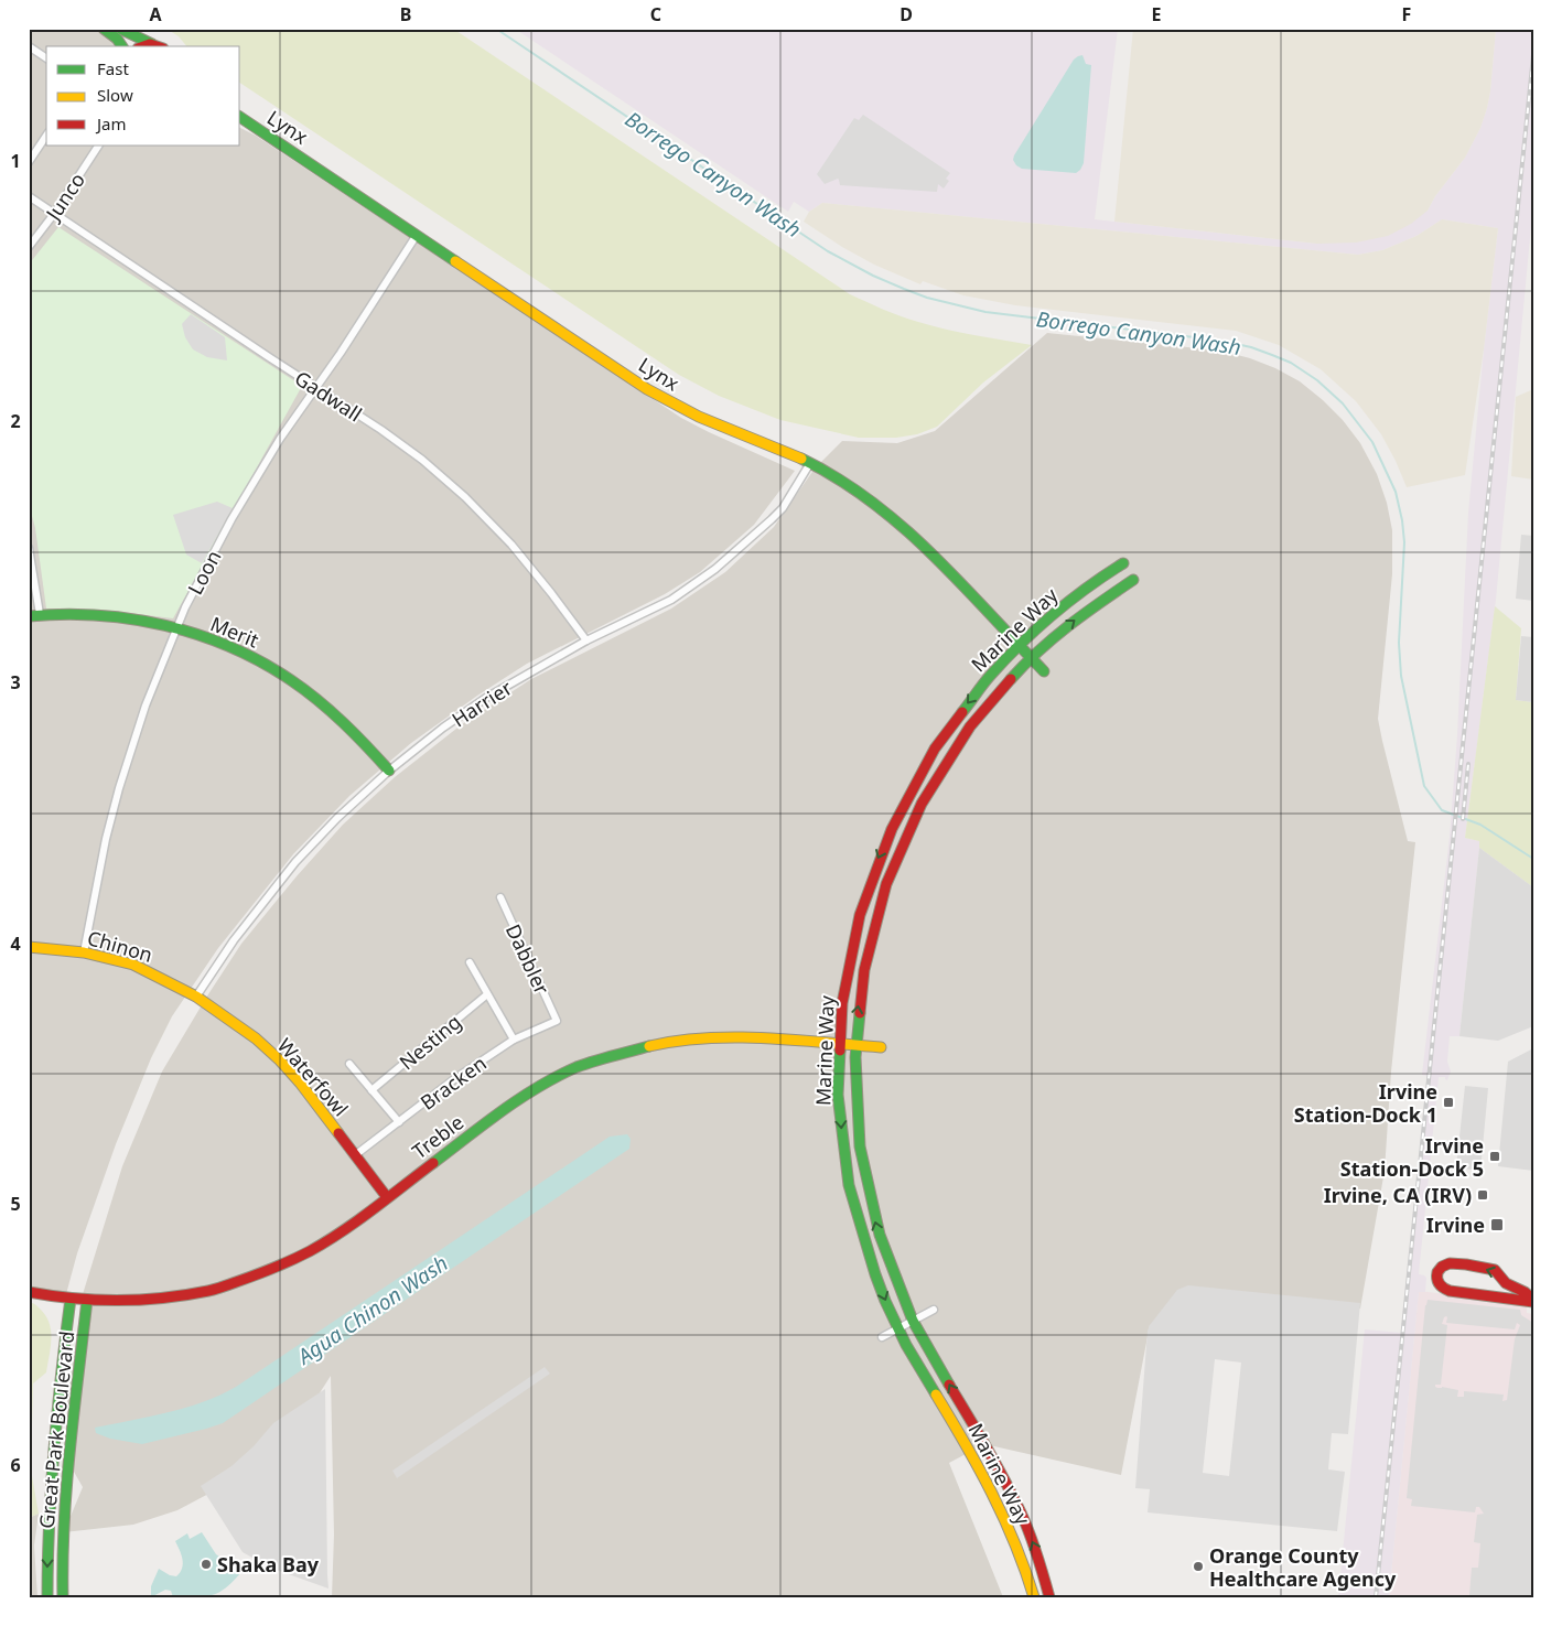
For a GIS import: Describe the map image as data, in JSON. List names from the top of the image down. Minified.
{"streets":{"street":["Lynx","Junco","Gadwall","Loon","Marine Way","Merit","Harrier","Chinon","Dabbler","Nesting","Waterfowl","Bracken","Treble","Great Park Boulevard"]},"crossings":[["Lynx","Loon"],["Lynx","Marine Way"],["Lynx","Harrier"],["Junco","Gadwall"],["Gadwall","Loon"],["Gadwall","Harrier"],["Loon","Merit"],["Loon","Chinon"],["Marine Way","Treble"],["Merit","Harrier"],["Harrier","Chinon"],["Harrier","Waterfowl"],["Chinon","Waterfowl"],["Dabbler","Bracken"],["Waterfowl","Bracken"],["Waterfowl","Treble"],["Treble","Great Park Boulevard"]],"water":["Borrego Canyon Wash","Agua Chinon Wash"],"places":{"transit":["Irvine Station-Dock 1","Irvine Station-Dock 5","Irvine, CA (IRV)","Irvine"],"other":["Shaka Bay","Orange County Healthcare Agency"]},"legend":["Fast","Slow","Jam"],"grid":{"columns":["A","B","C","D","E","F"],"rows":["1","2","3","4","5","6"]}}
